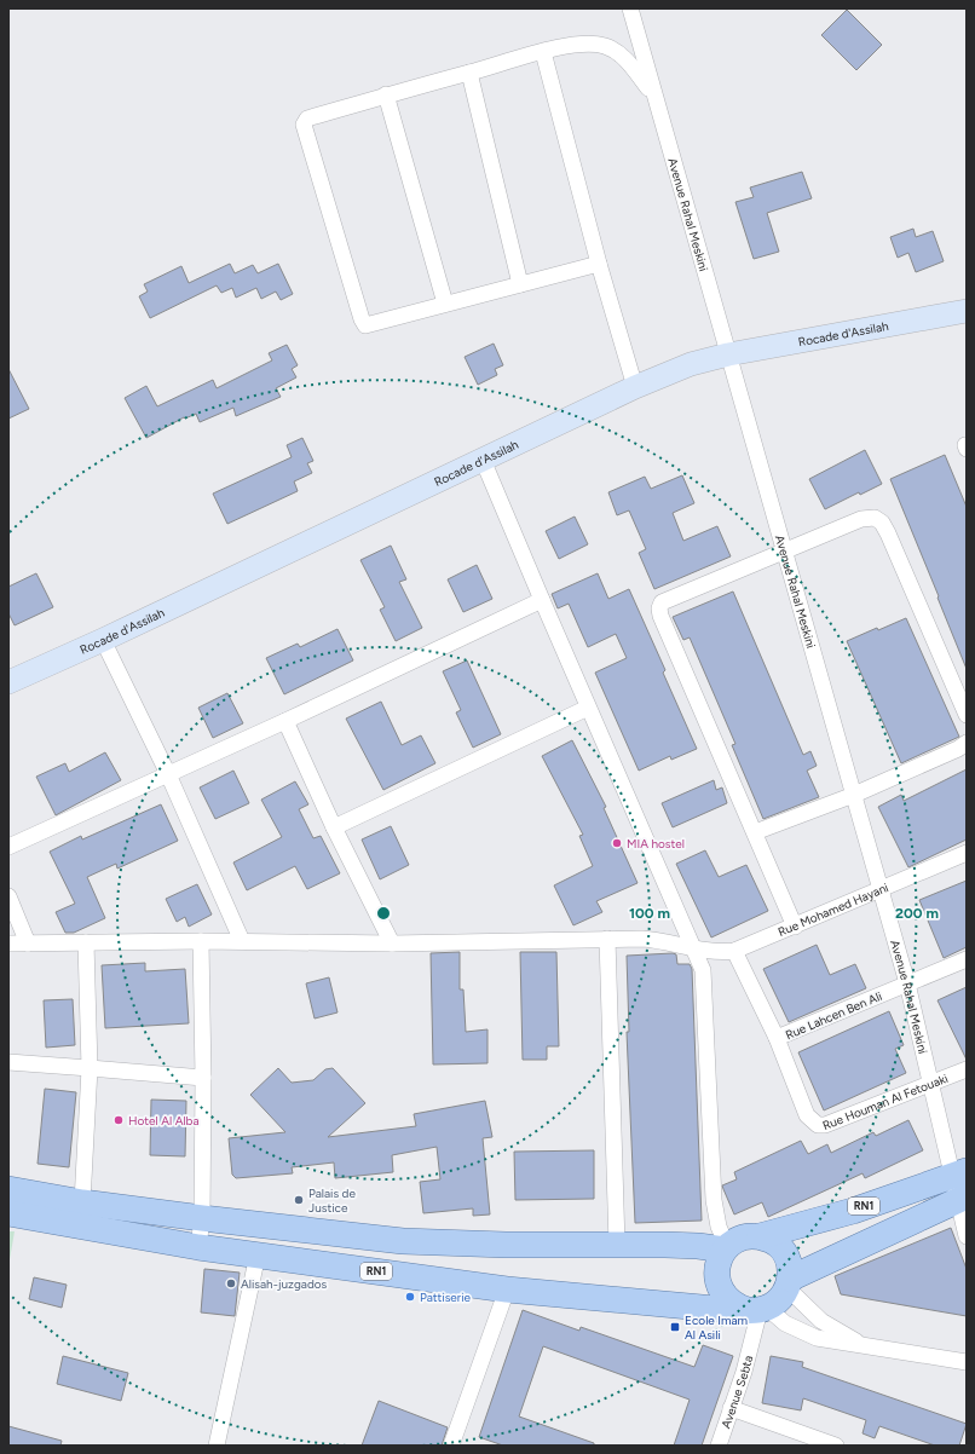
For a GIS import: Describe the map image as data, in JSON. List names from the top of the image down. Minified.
{"streets":{"main road":["RN1"],"street":["Avenue Rahal Meskini","Rocade d'Assilah","Rue Mohamed Hayani","Rue Lahcen Ben Ali","Rue Houman Al Fetouaki","Avenue Sebta"]},"crossings":[["Avenue Rahal Meskini","Rocade d'Assilah"],["Avenue Rahal Meskini","Rue Mohamed Hayani"],["Avenue Rahal Meskini","Rue Lahcen Ben Ali"],["Avenue Rahal Meskini","Rue Houman Al Fetouaki"],["Avenue Rahal Meskini","RN1"],["Rue Lahcen Ben Ali","Rue Houman Al Fetouaki"],["RN1","Avenue Sebta"]],"places":{"other":["MIA hostel","Hotel Al Alba","Palais de Justice","Alisah-juzgados","Pattiserie"],"transit":["Ecole Imam Al Asili"]},"rings":["100 m","200 m"]}
